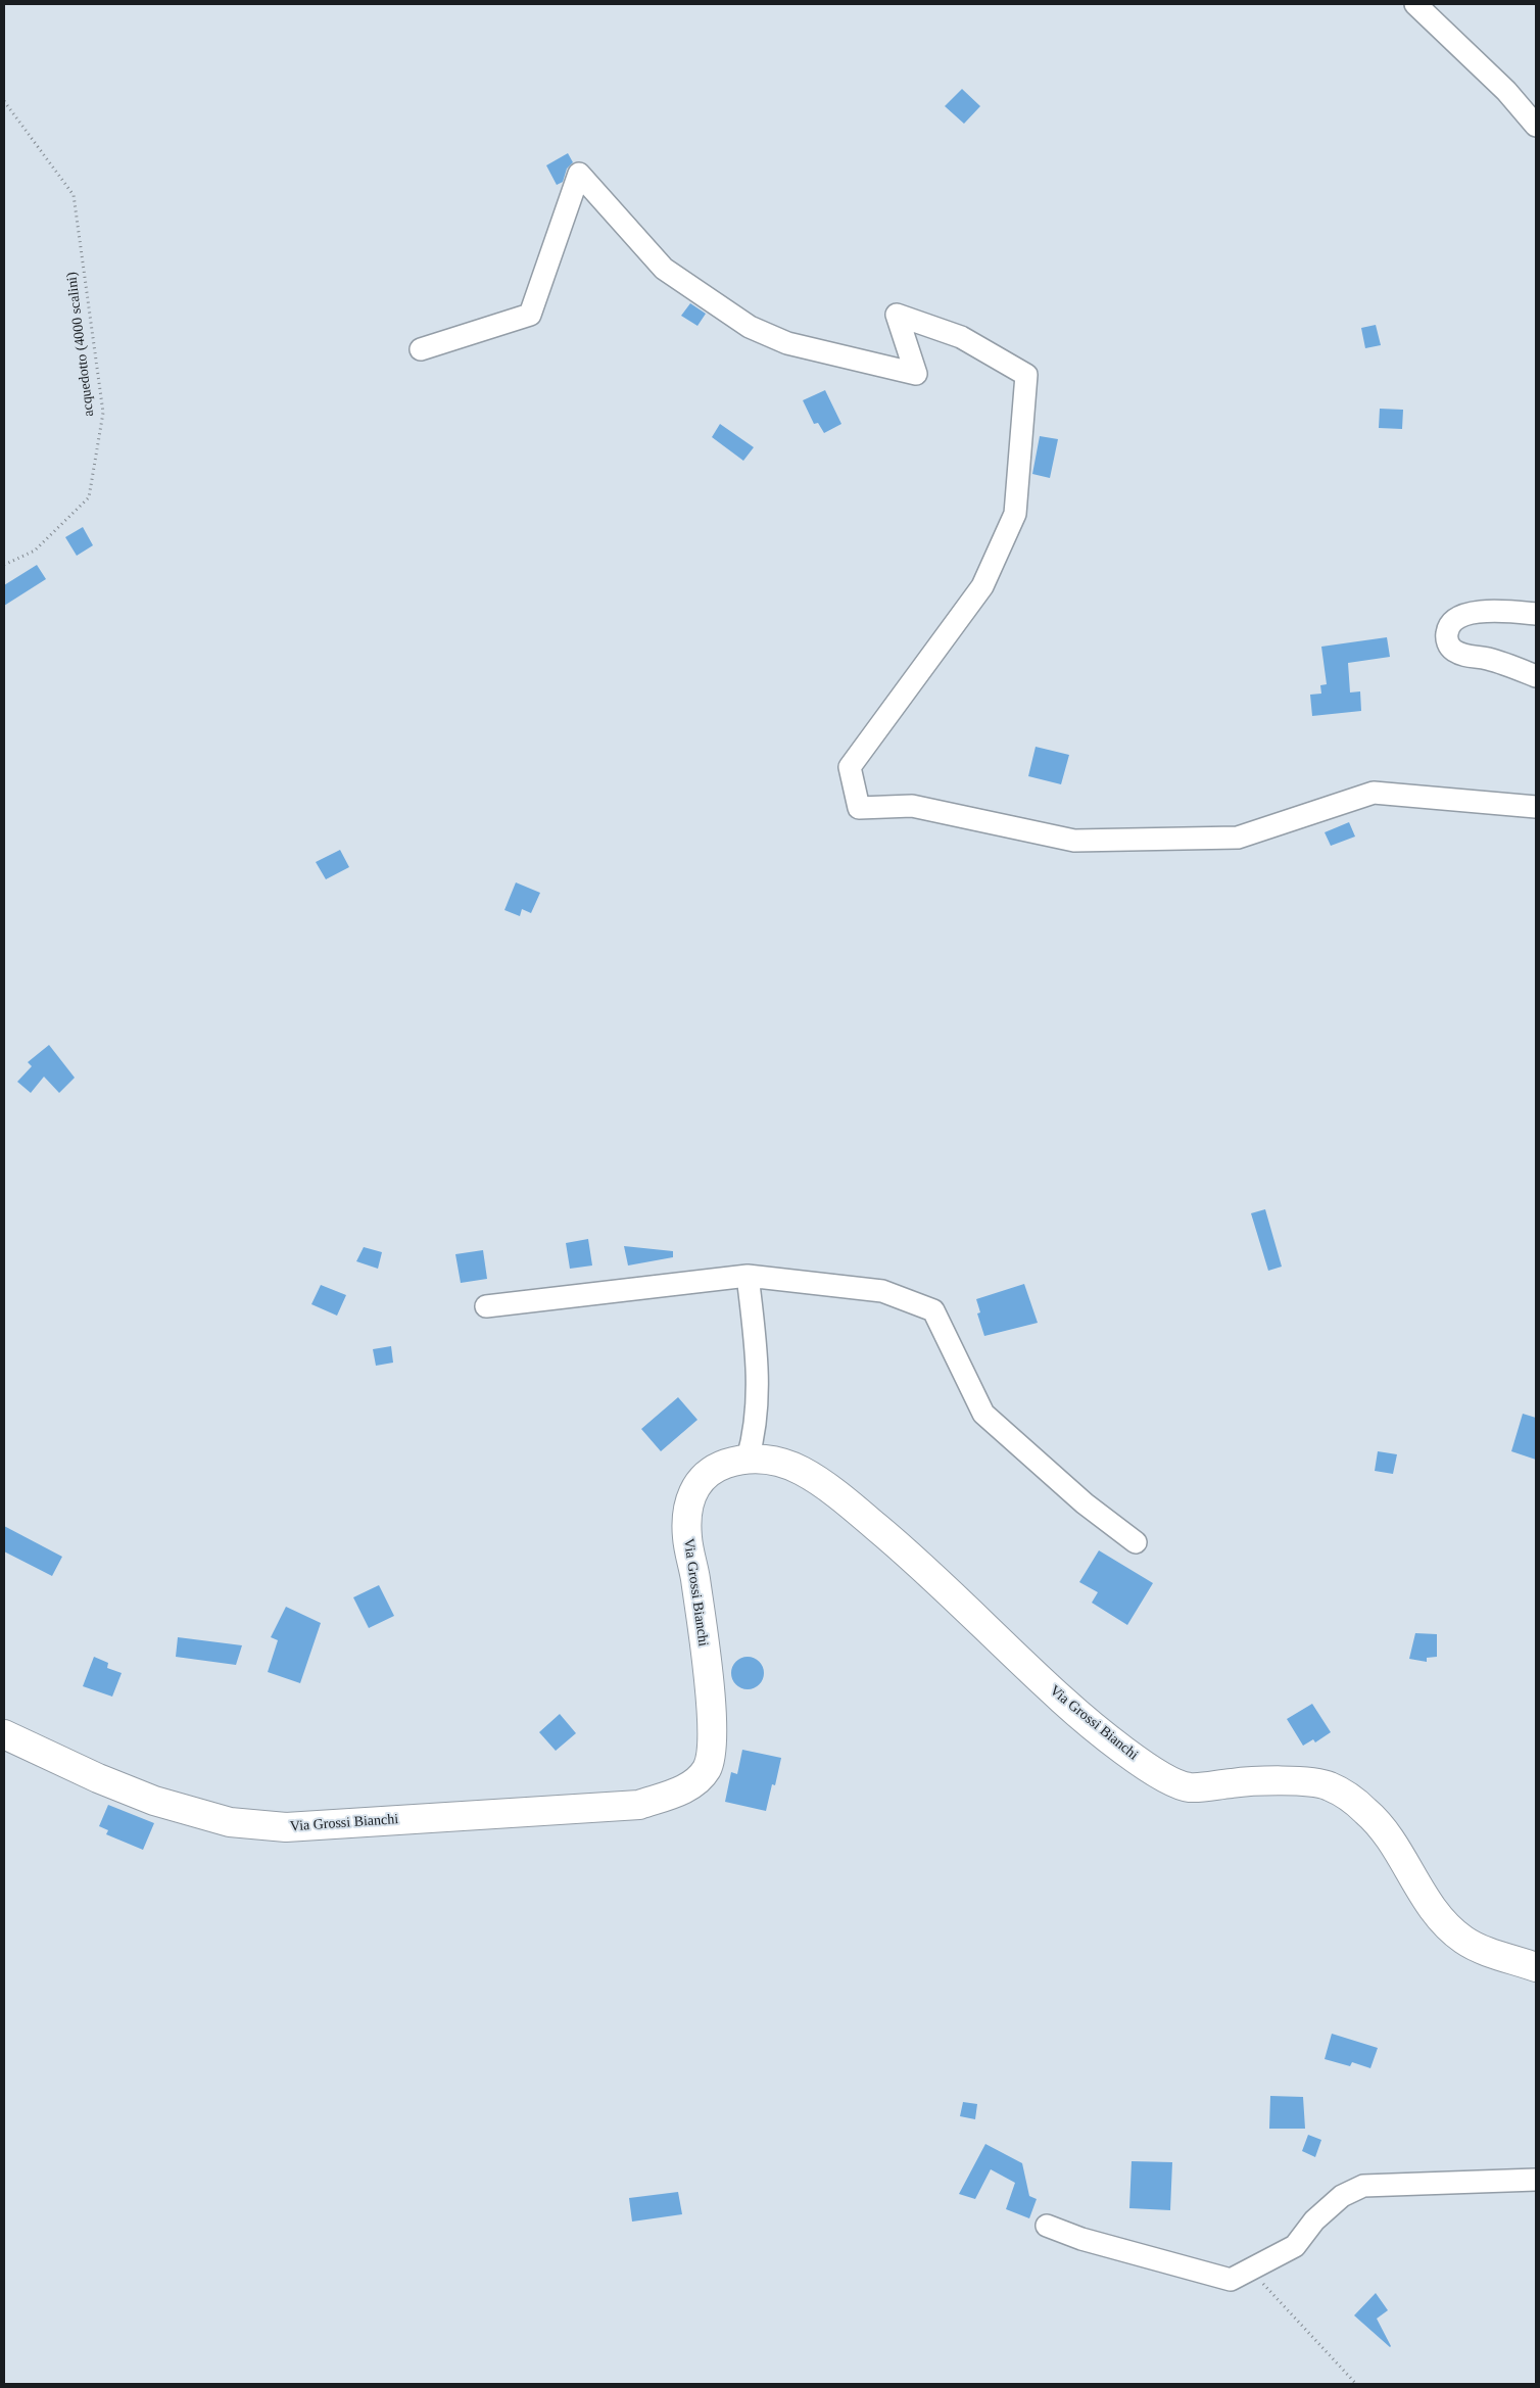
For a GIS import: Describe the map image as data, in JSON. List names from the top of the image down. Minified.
{"streets":{"main road":["Via Grossi Bianchi"],"path":["acquedotto (4000 scalini)"]}}
